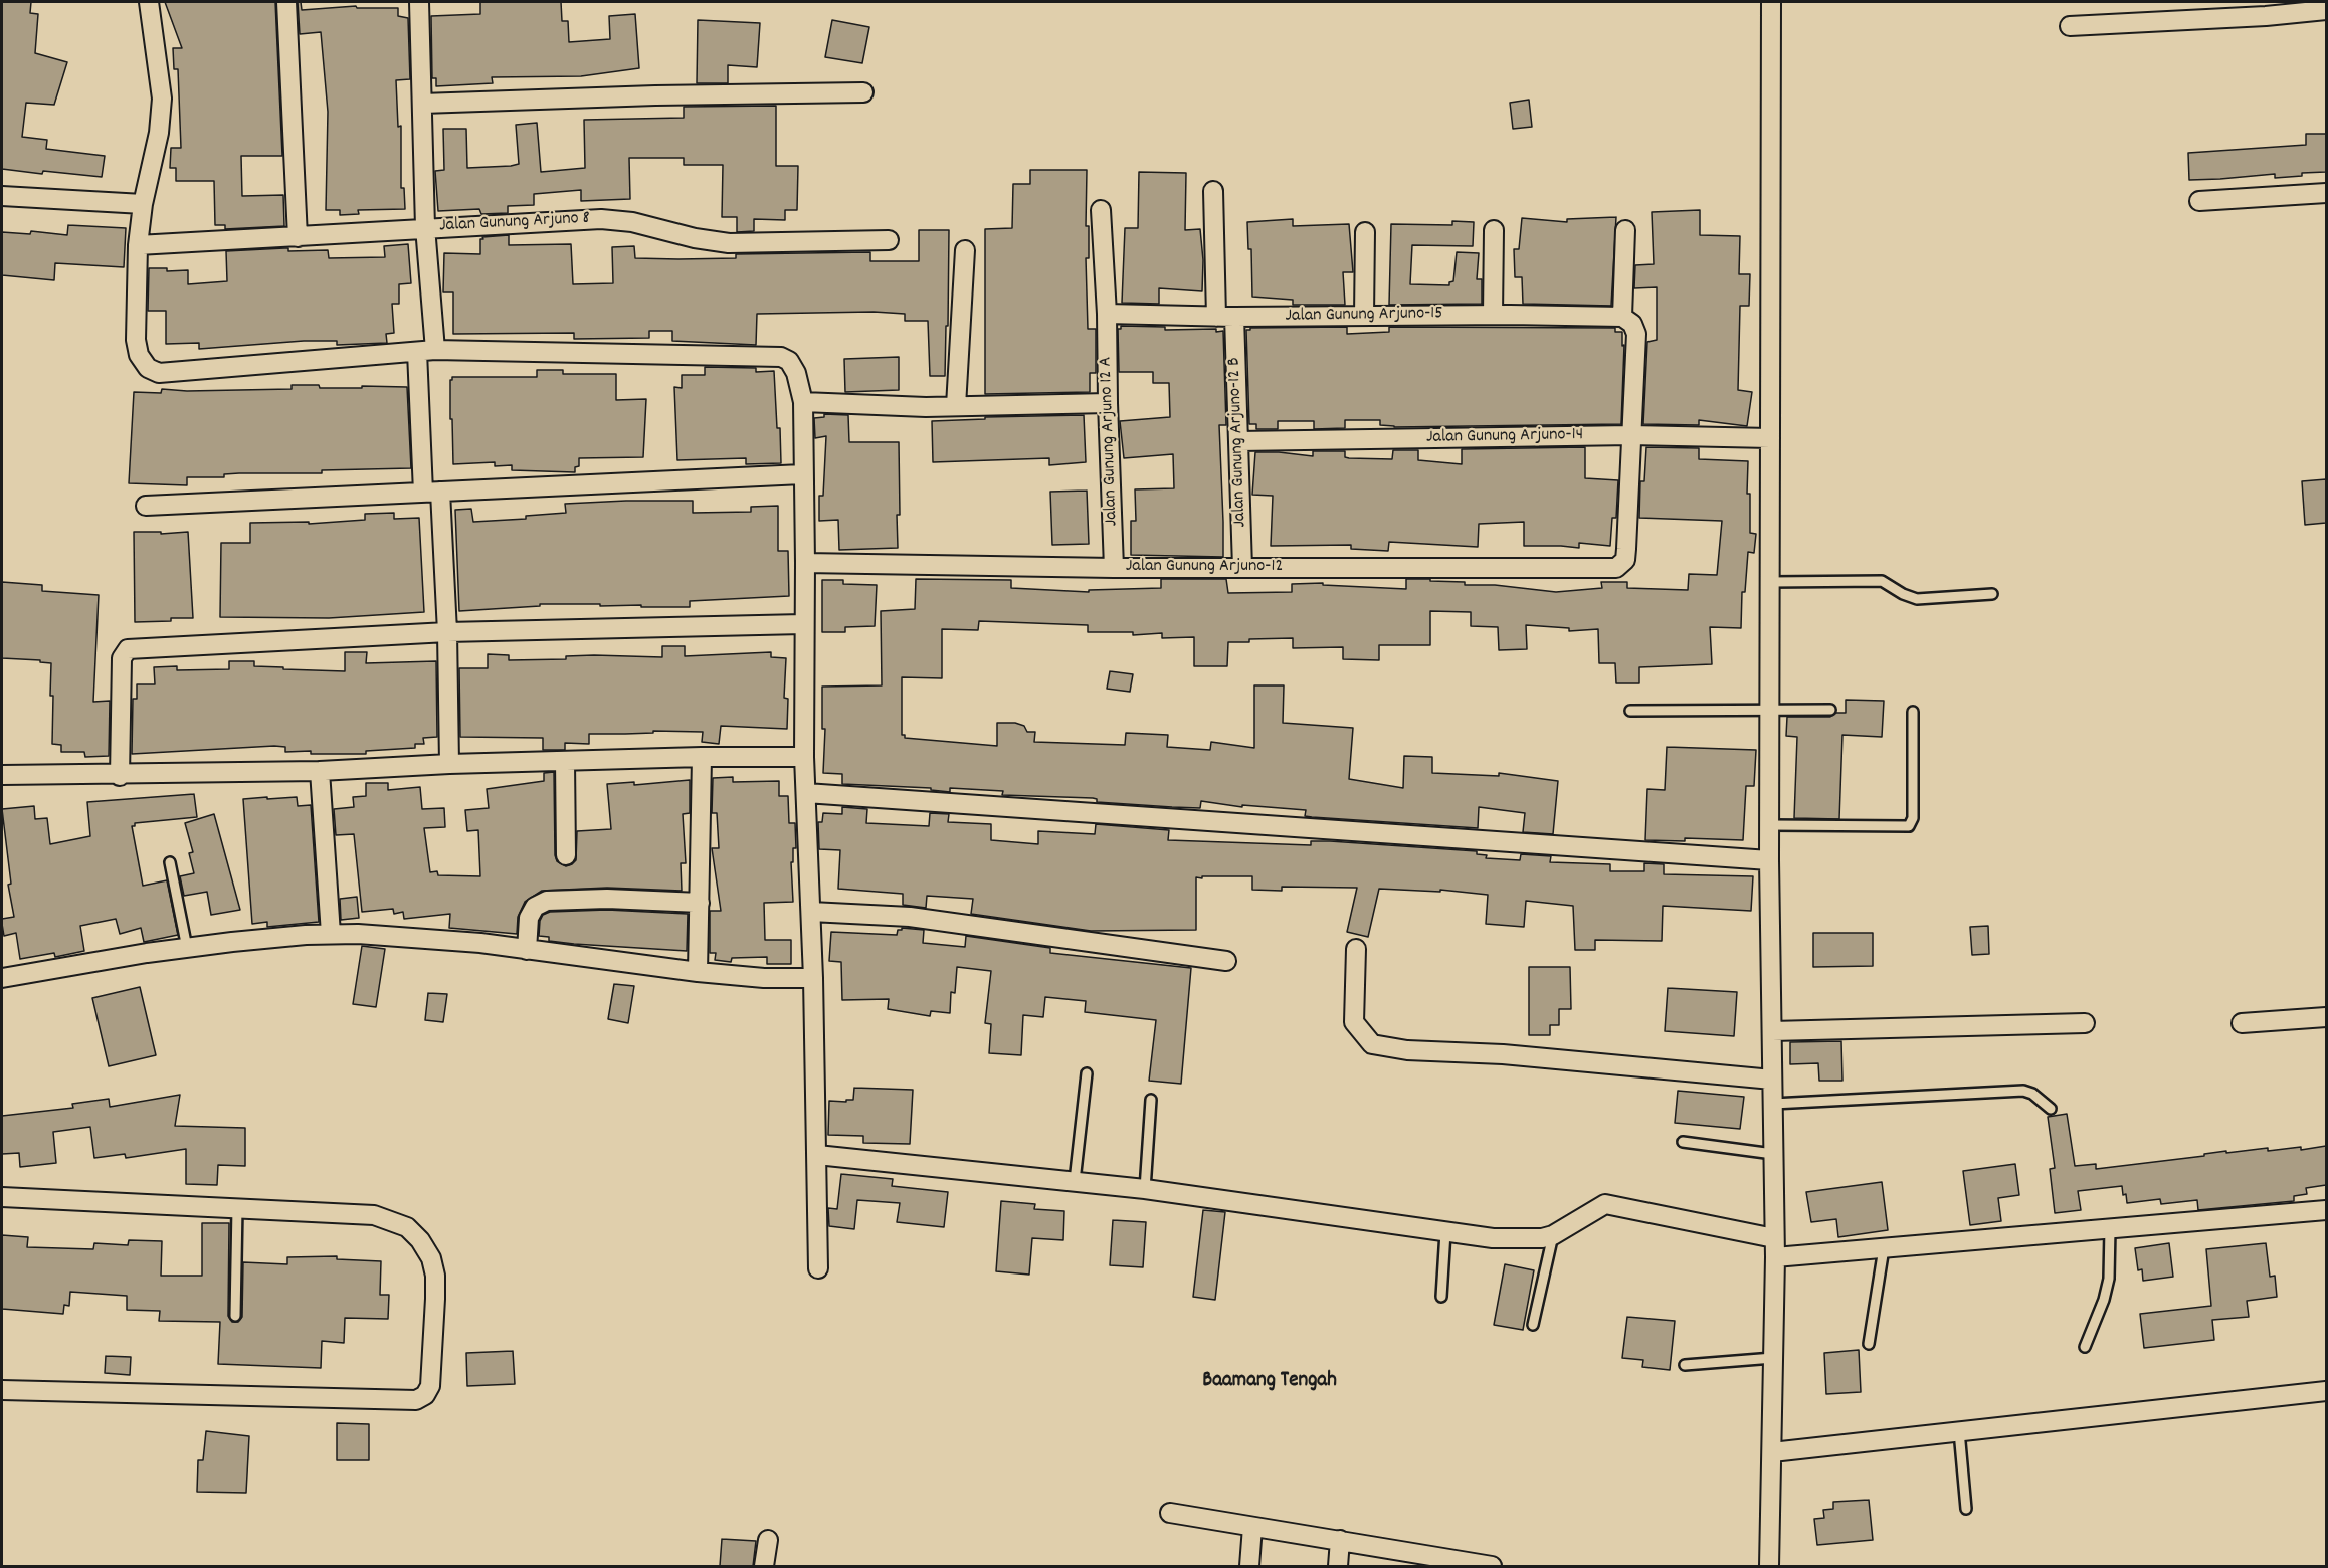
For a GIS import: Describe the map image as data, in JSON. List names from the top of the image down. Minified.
{"streets":{"street":["Jalan Gunung Arjuno 8","Jalan Gunung Arjuno-15","Jalan Gunung Arjuno-14","Jalan Gunung Arjuno 12 A","Jalan Gunung Arjuno-12 B","Jalan Gunung Arjuno-12"]},"crossings":[["Jalan Gunung Arjuno-15","Jalan Gunung Arjuno 12 A"],["Jalan Gunung Arjuno-15","Jalan Gunung Arjuno-12 B"],["Jalan Gunung Arjuno-14","Jalan Gunung Arjuno-12 B"],["Jalan Gunung Arjuno-14","Jalan Gunung Arjuno-12"],["Jalan Gunung Arjuno 12 A","Jalan Gunung Arjuno-12"],["Jalan Gunung Arjuno-12 B","Jalan Gunung Arjuno-12"]],"districts":["Baamang Tengah"]}
